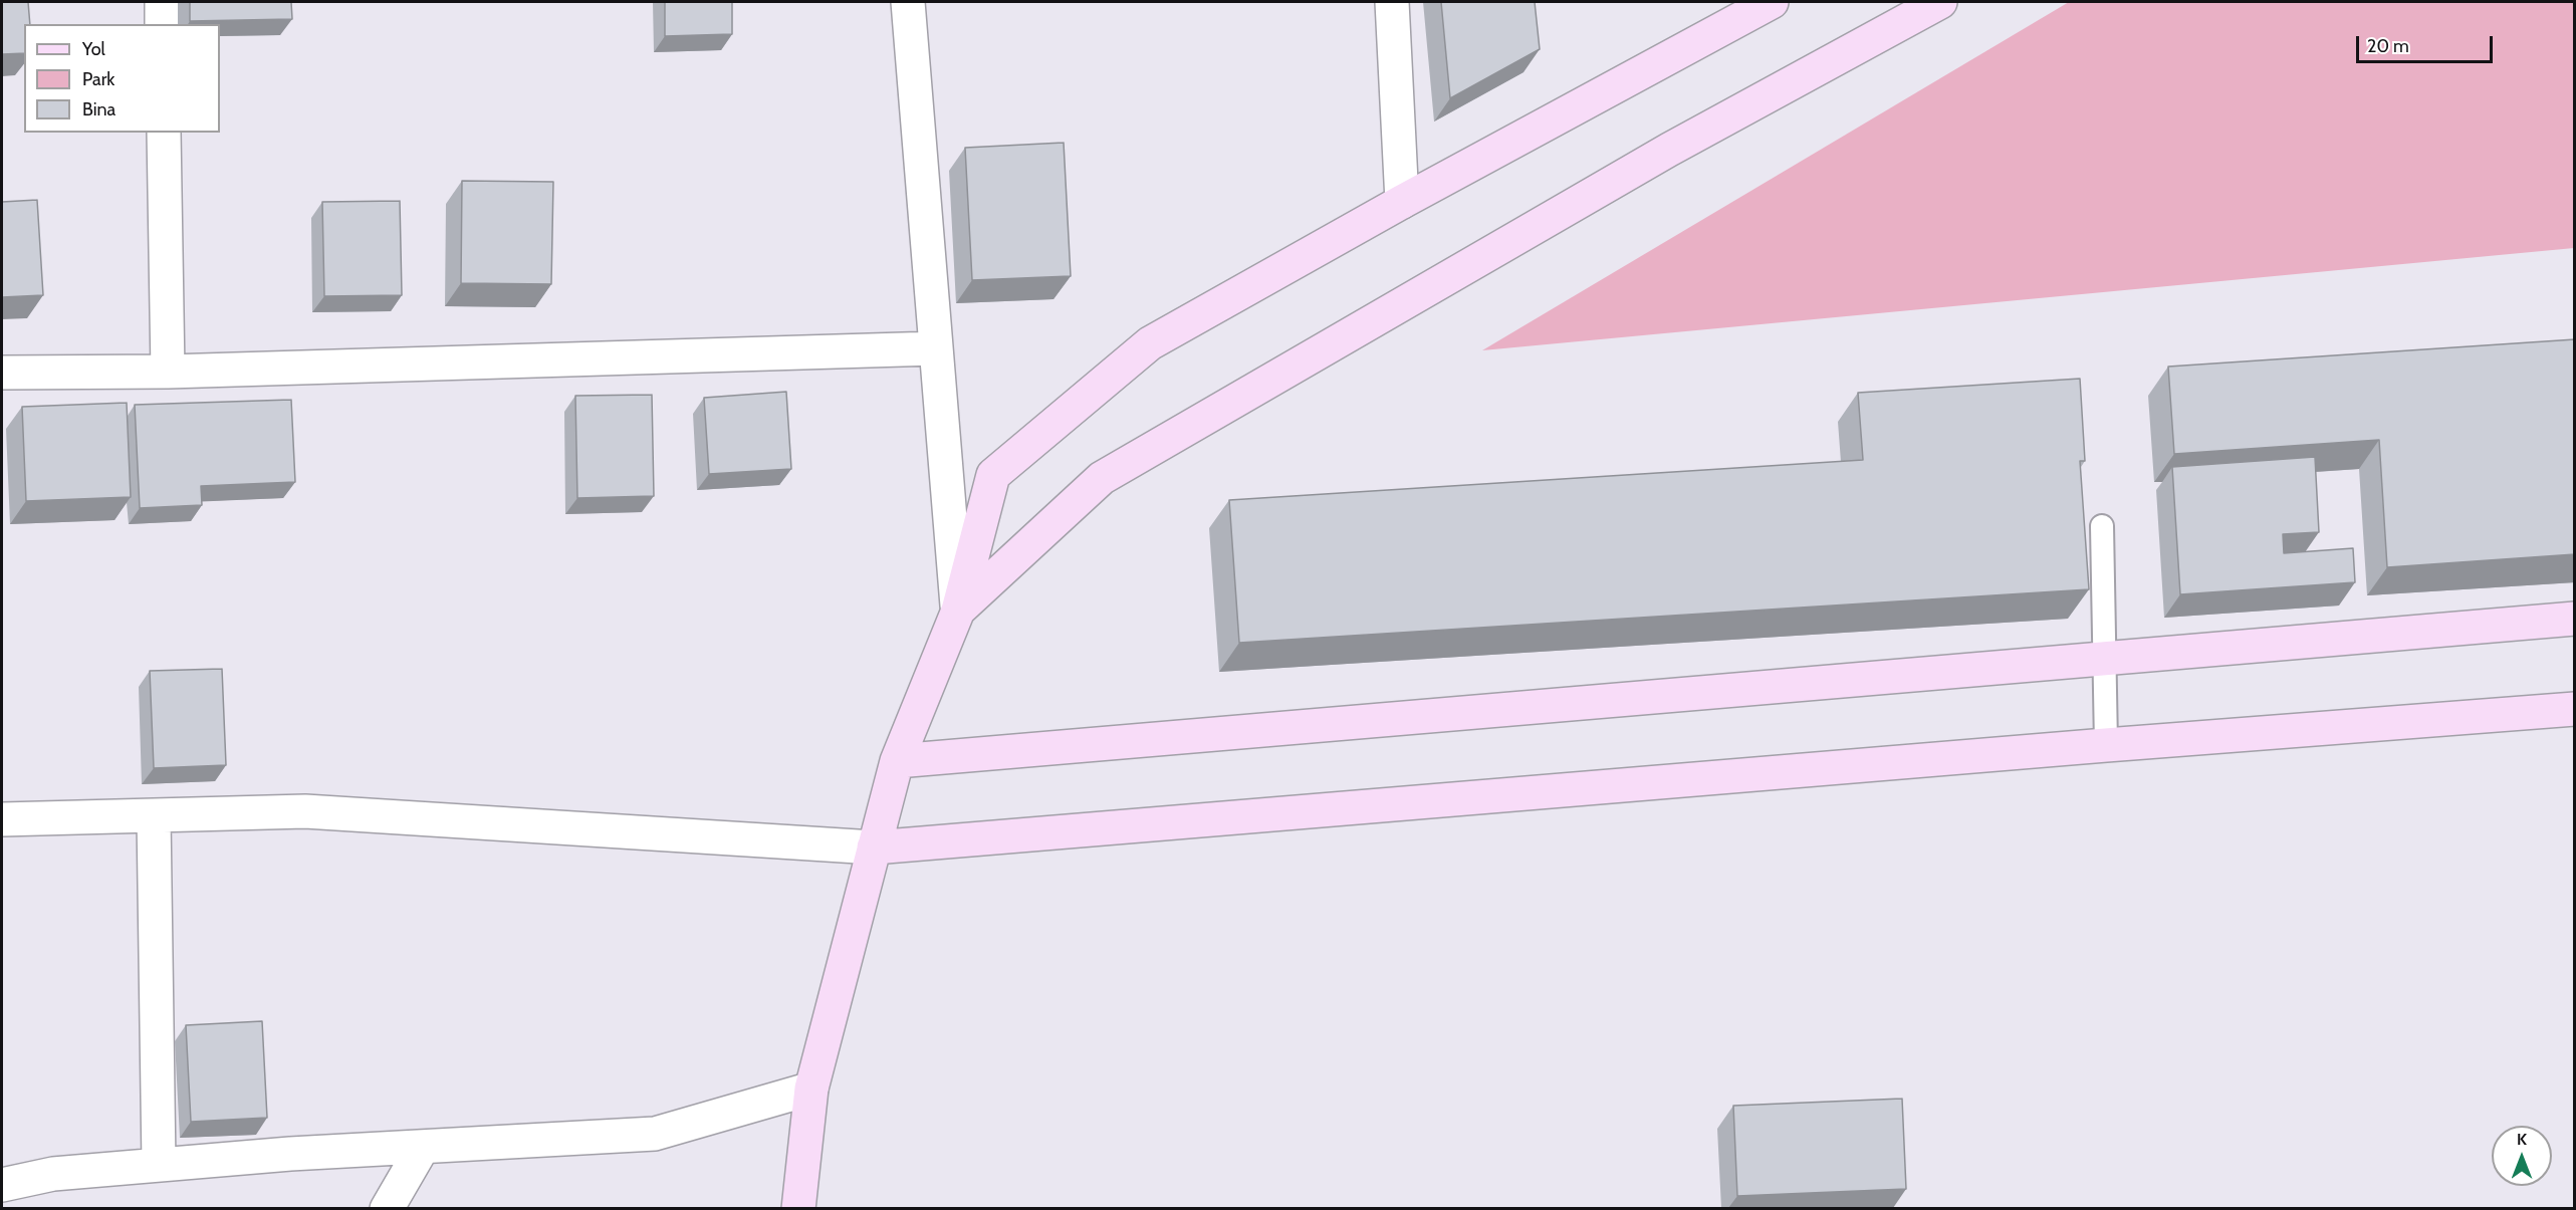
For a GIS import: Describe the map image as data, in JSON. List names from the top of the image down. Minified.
{"legend":["Yol","Park","Bina"],"scale_bar":"20 m","north":"top"}
